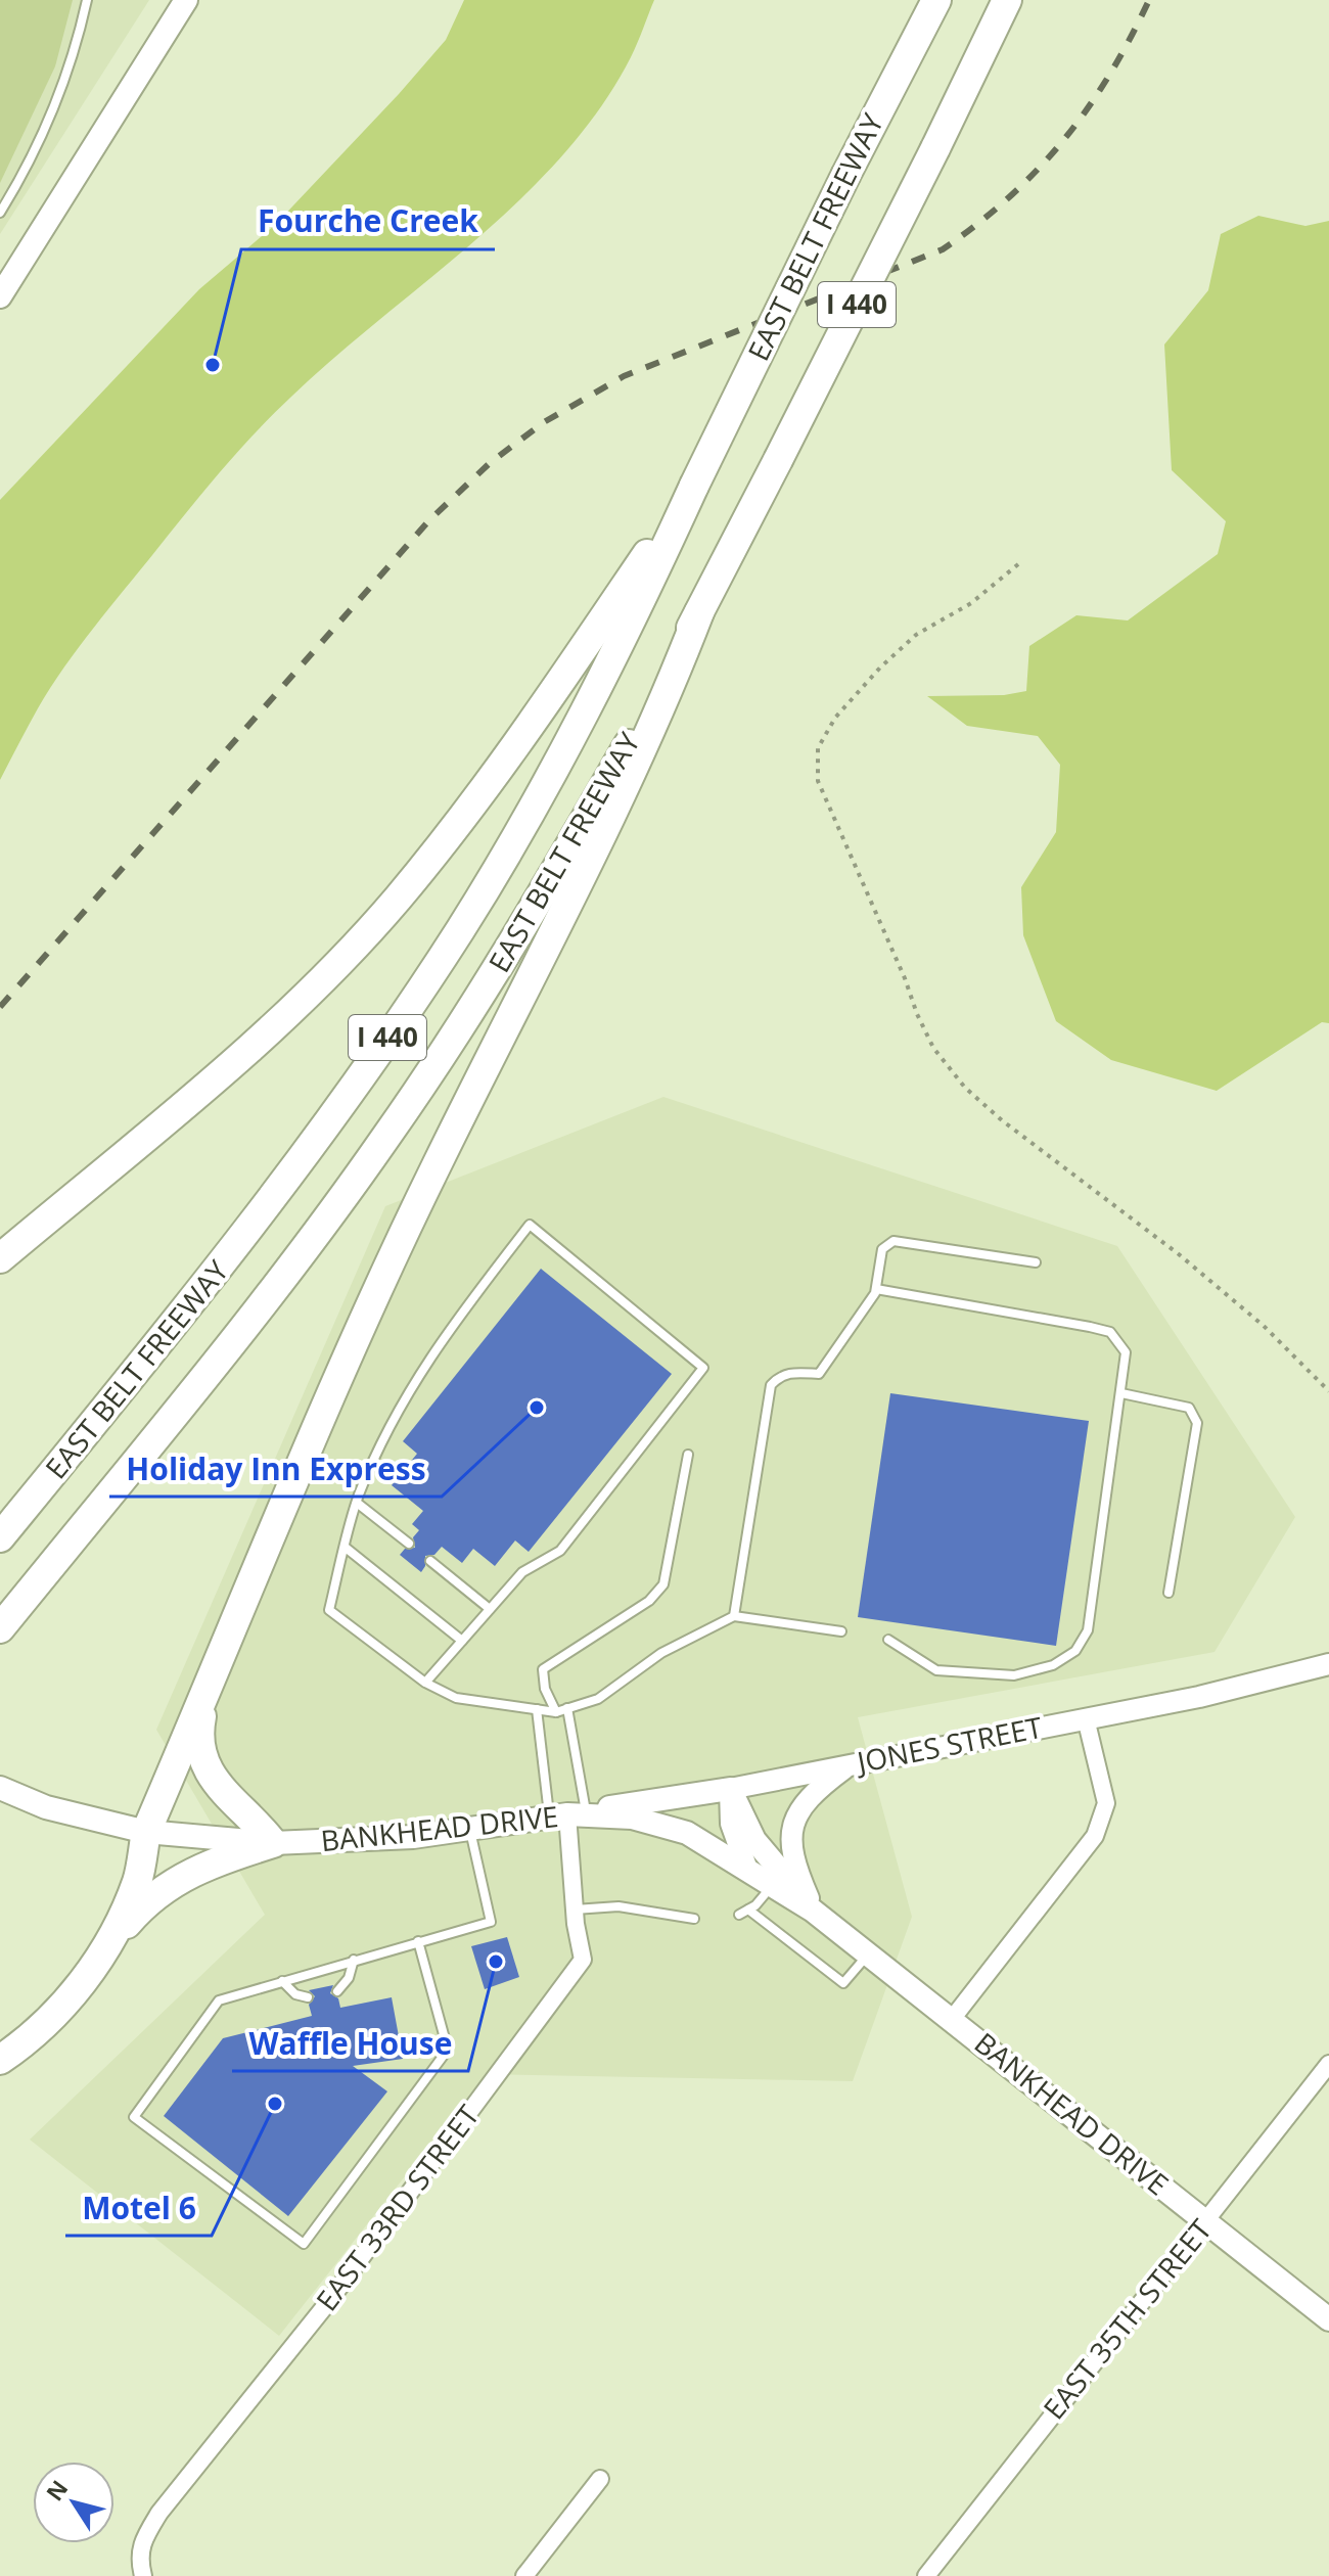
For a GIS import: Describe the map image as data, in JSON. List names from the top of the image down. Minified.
{"streets":{"highway":["EAST BELT FREEWAY","I 440"],"main road":["JONES STREET","BANKHEAD DRIVE"],"street":["EAST 33RD STREET","EAST 35TH STREET"]},"crossings":[["JONES STREET","BANKHEAD DRIVE"],["JONES STREET","EAST 33RD STREET"],["BANKHEAD DRIVE","EAST 33RD STREET"],["BANKHEAD DRIVE","EAST 35TH STREET"]],"places":["Fourche Creek","Holiday Inn Express","Waffle House","Motel 6"],"north":"top left"}
